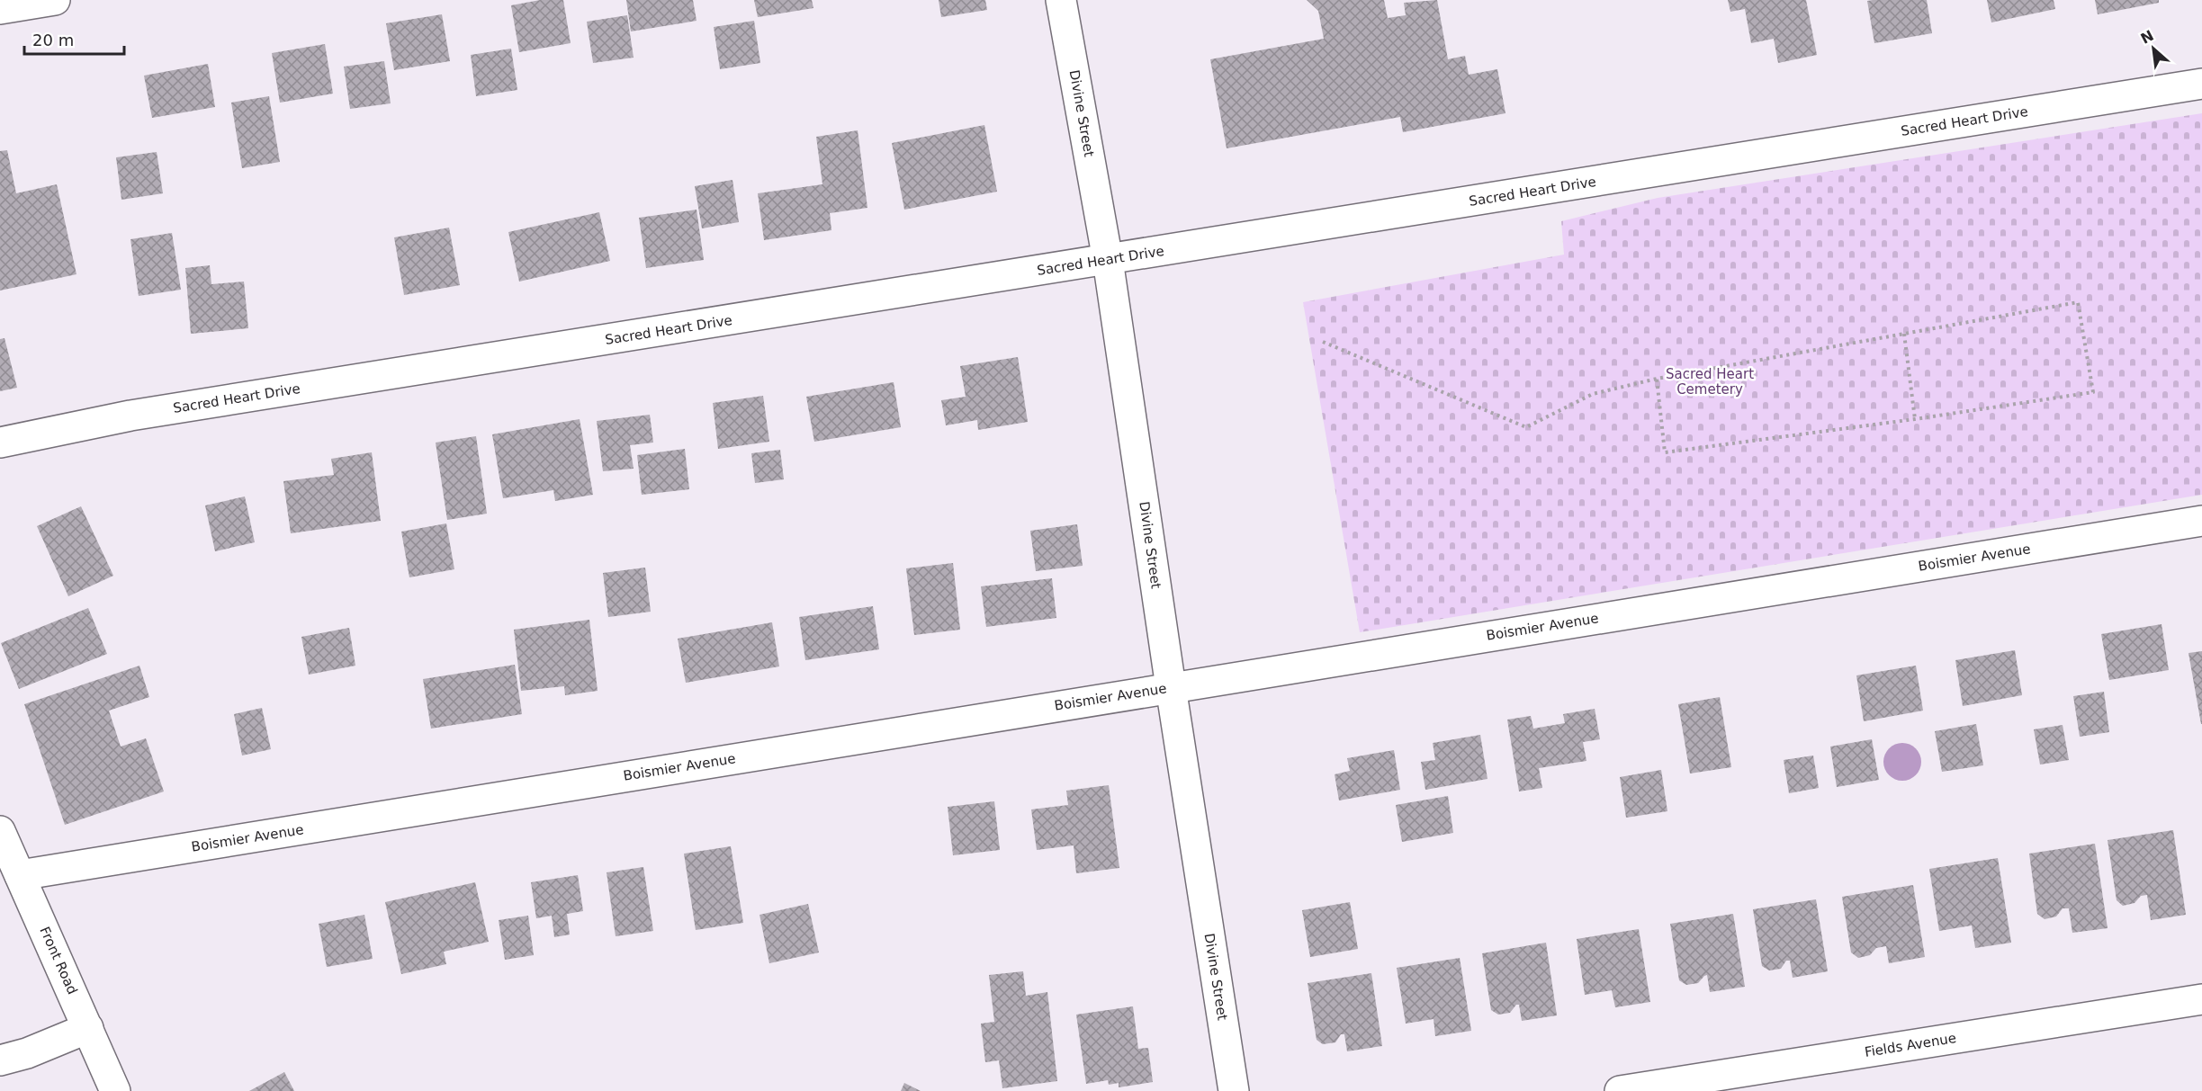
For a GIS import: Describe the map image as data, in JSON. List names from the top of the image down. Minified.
{"streets":{"street":["Divine Street","Sacred Heart Drive","Boismier Avenue","Front Road","Fields Avenue"]},"crossings":[["Divine Street","Sacred Heart Drive"],["Divine Street","Boismier Avenue"],["Boismier Avenue","Front Road"]],"parks":["Sacred Heart Cemetery"],"scale_bar":"20 m","north":"top left"}
